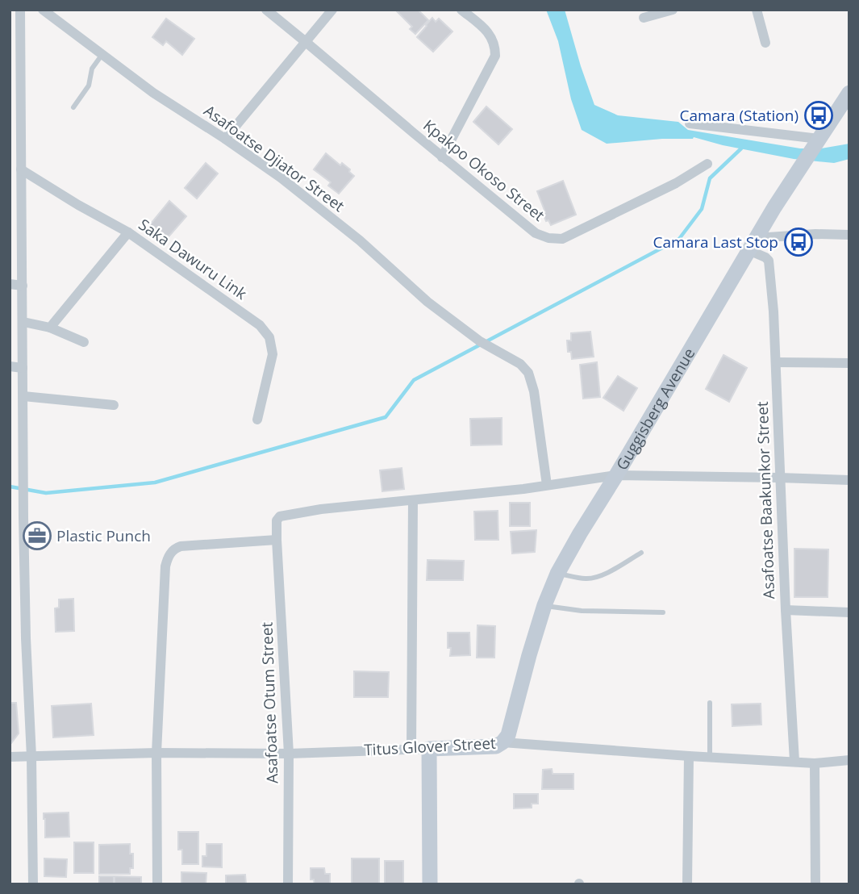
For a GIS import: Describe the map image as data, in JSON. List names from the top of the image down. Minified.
{"streets":{"main road":["Guggisberg Avenue","Titus Glover Street"],"street":["Asafoatse Djiator Street","Kpakpo Okoso Street","Saka Dawuru Link","Asafoatse Baakunkor Street","Asafoatse Otum Street"]},"crossings":[["Guggisberg Avenue","Asafoatse Baakunkor Street"],["Guggisberg Avenue","Titus Glover Street"],["Asafoatse Baakunkor Street","Titus Glover Street"],["Asafoatse Otum Street","Titus Glover Street"]],"places":{"bus stop":["Camara (Station)","Camara Last Stop"],"office":["Plastic Punch"]}}
